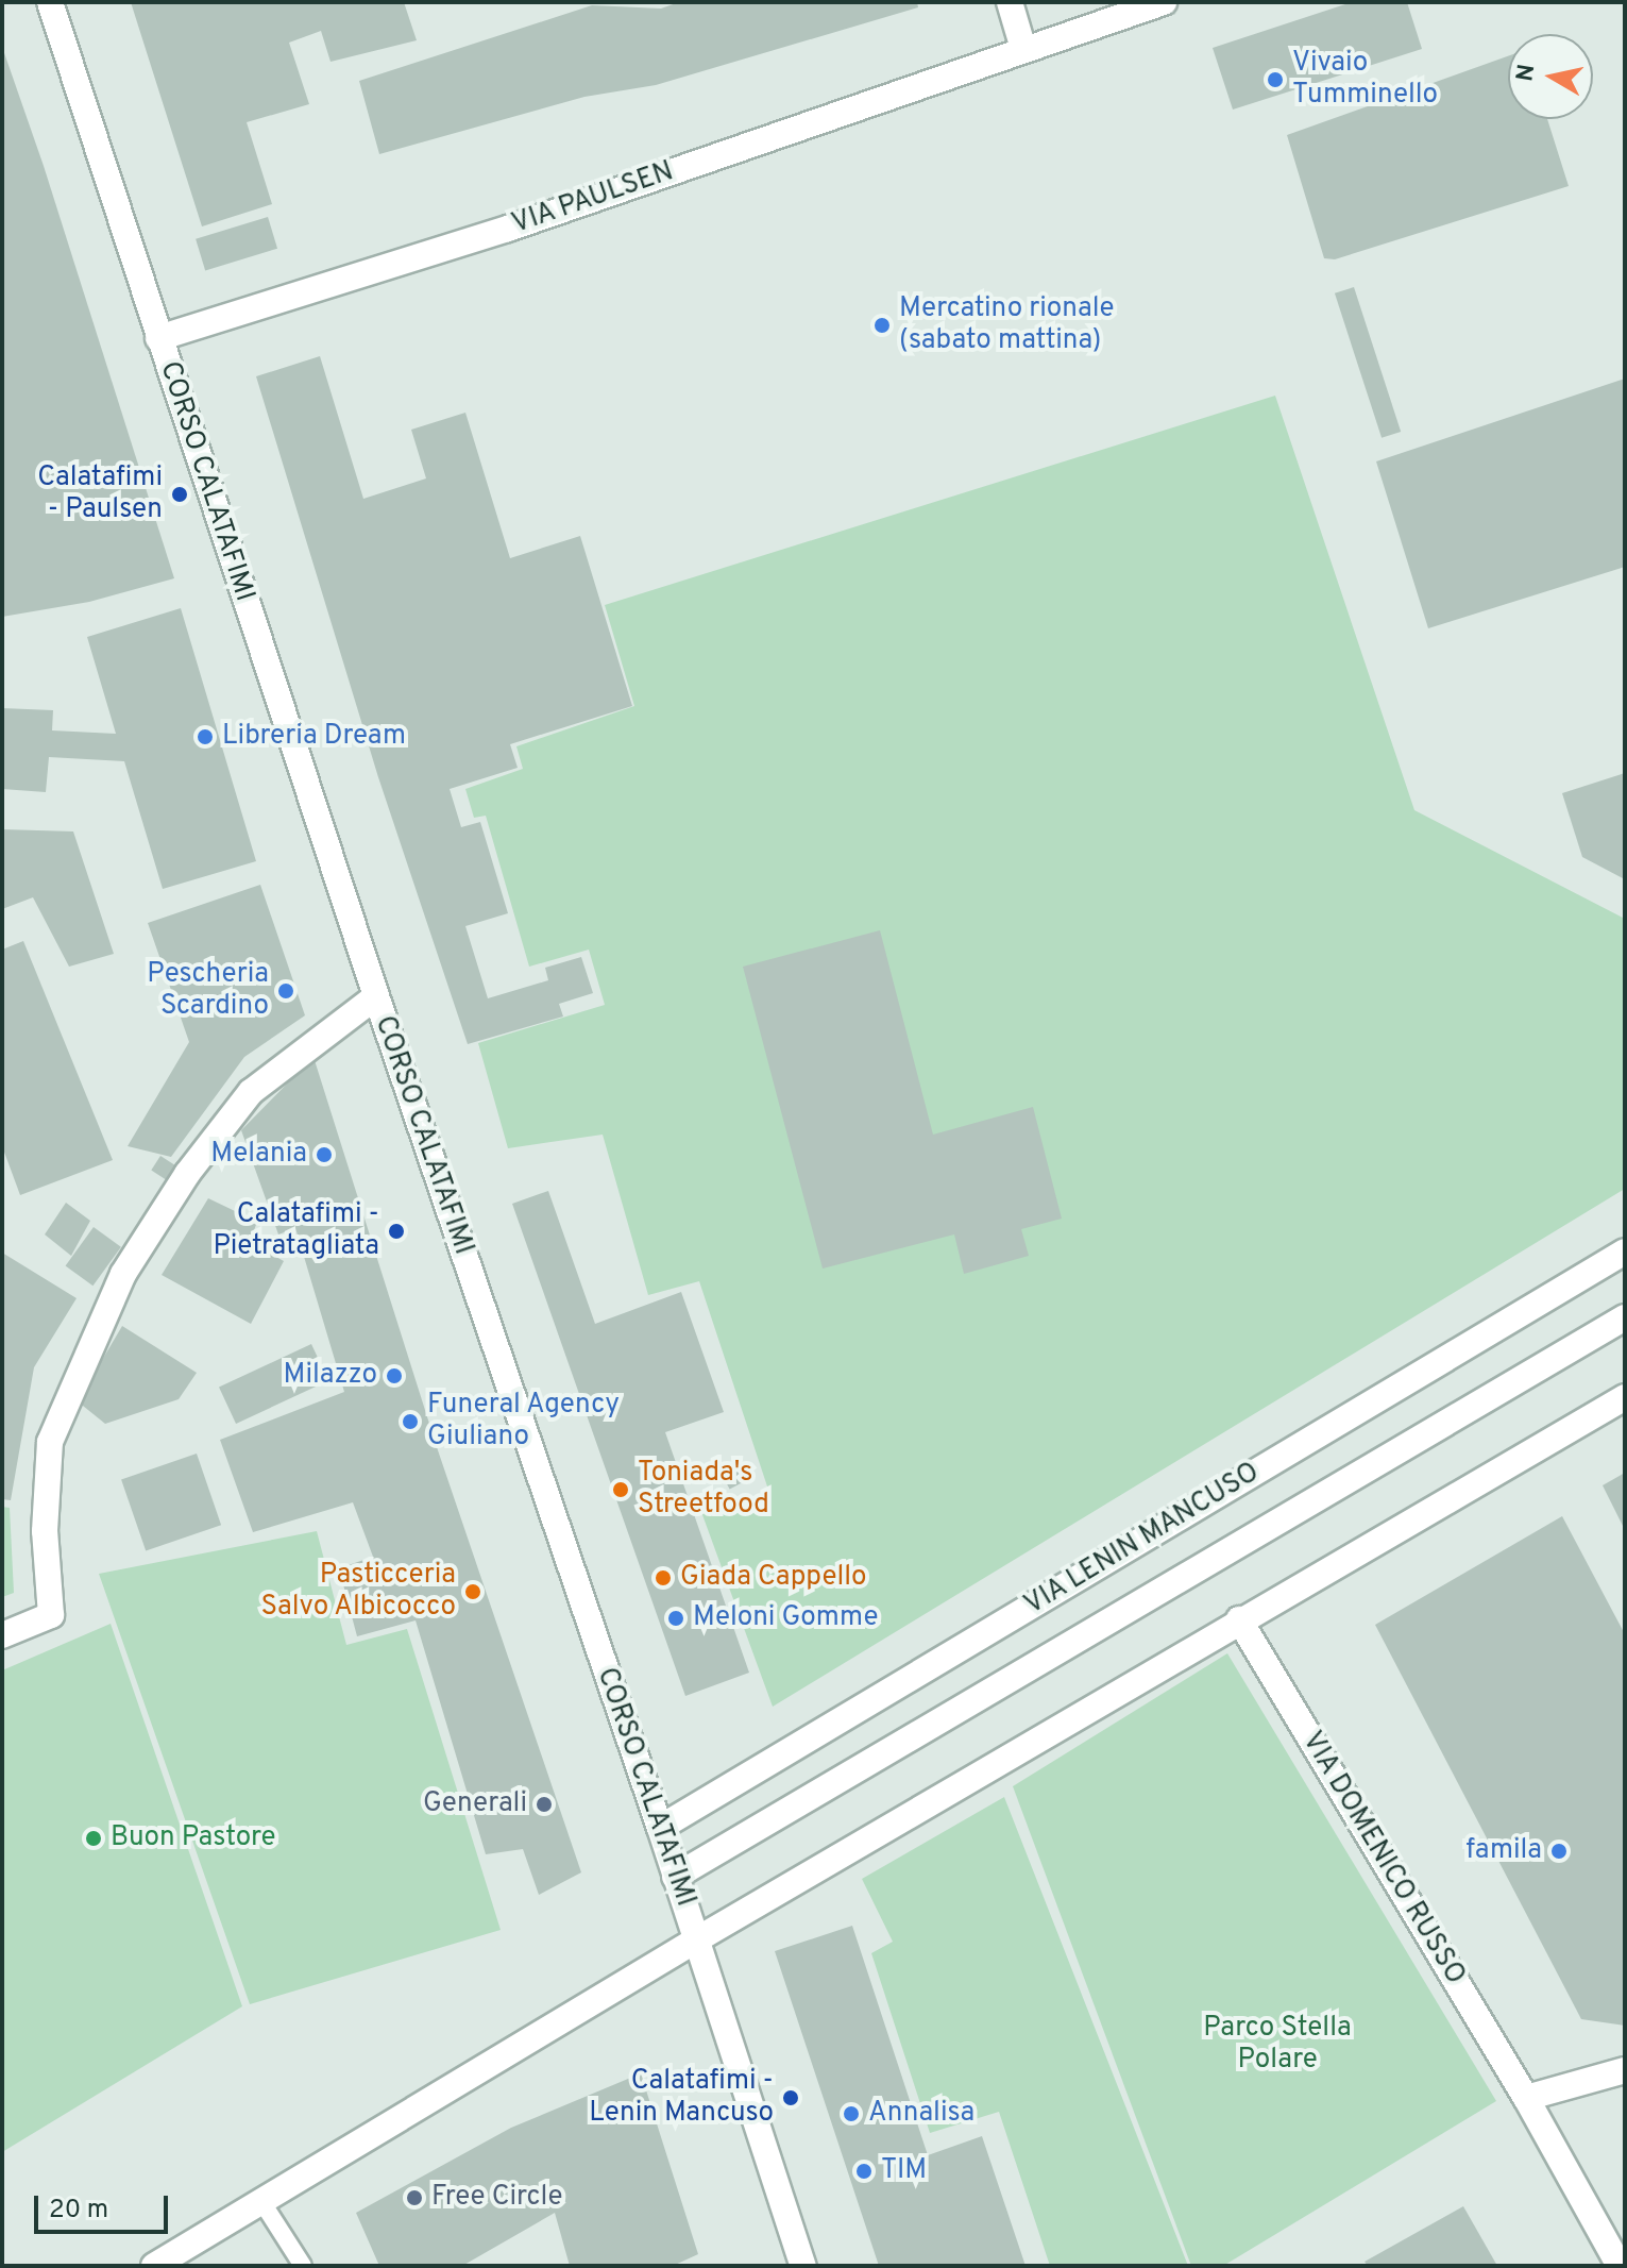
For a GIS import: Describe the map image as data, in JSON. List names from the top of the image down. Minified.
{"streets":{"street":["VIA PAULSEN","CORSO CALATAFIMI","VIA LENIN MANCUSO","VIA DOMENICO RUSSO"]},"crossings":[["VIA PAULSEN","CORSO CALATAFIMI"],["CORSO CALATAFIMI","VIA LENIN MANCUSO"]],"parks":["Parco Stella Polare"],"places":["Vivaio Tumminello","Mercatino rionale (sabato mattina)","Calatafimi - Paulsen","Libreria Dream","Pescheria Scardino","Melania","Calatafimi - Pietratagliata","Milazzo","Funeral Agency Giuliano","Toniada's Streetfood","Giada Cappello","Pasticceria Salvo Albicocco","Meloni Gomme","Generali","Buon Pastore","famila","Calatafimi - Lenin Mancuso","Annalisa","TIM","Free Circle"],"scale_bar":"20 m","north":"left"}
